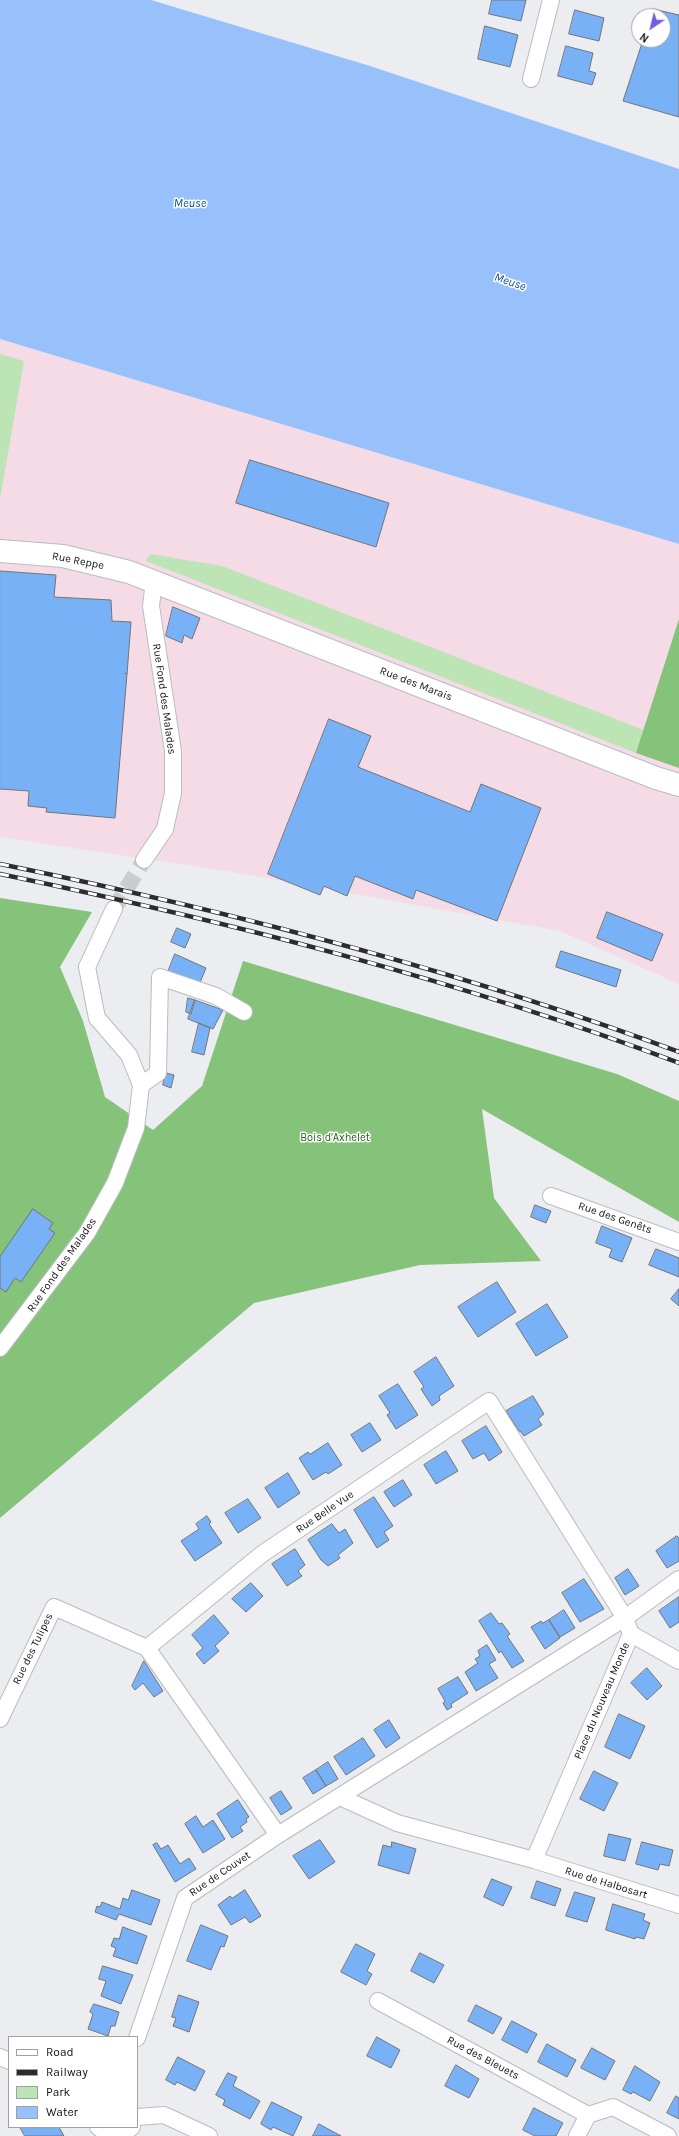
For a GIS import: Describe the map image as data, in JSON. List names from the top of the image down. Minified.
{"streets":{"main road":["Rue Reppe","Rue des Marais"],"street":["Rue Fond des Malades","Rue des Genêts","Rue Belle Vue","Rue des Tulipes","Place du Nouveau Monde","Rue de Couvet","Rue de Halbosart","Rue des Bleuets"]},"crossings":[["Rue Reppe","Rue des Marais"],["Rue Reppe","Rue Fond des Malades"],["Rue des Marais","Rue Fond des Malades"],["Rue Belle Vue","Rue des Tulipes"],["Rue Belle Vue","Place du Nouveau Monde"],["Place du Nouveau Monde","Rue de Halbosart"]],"water":["Meuse"],"parks":["Bois d'Axhelet"],"legend":["Road","Railway","Park","Water"],"north":"bottom left"}
